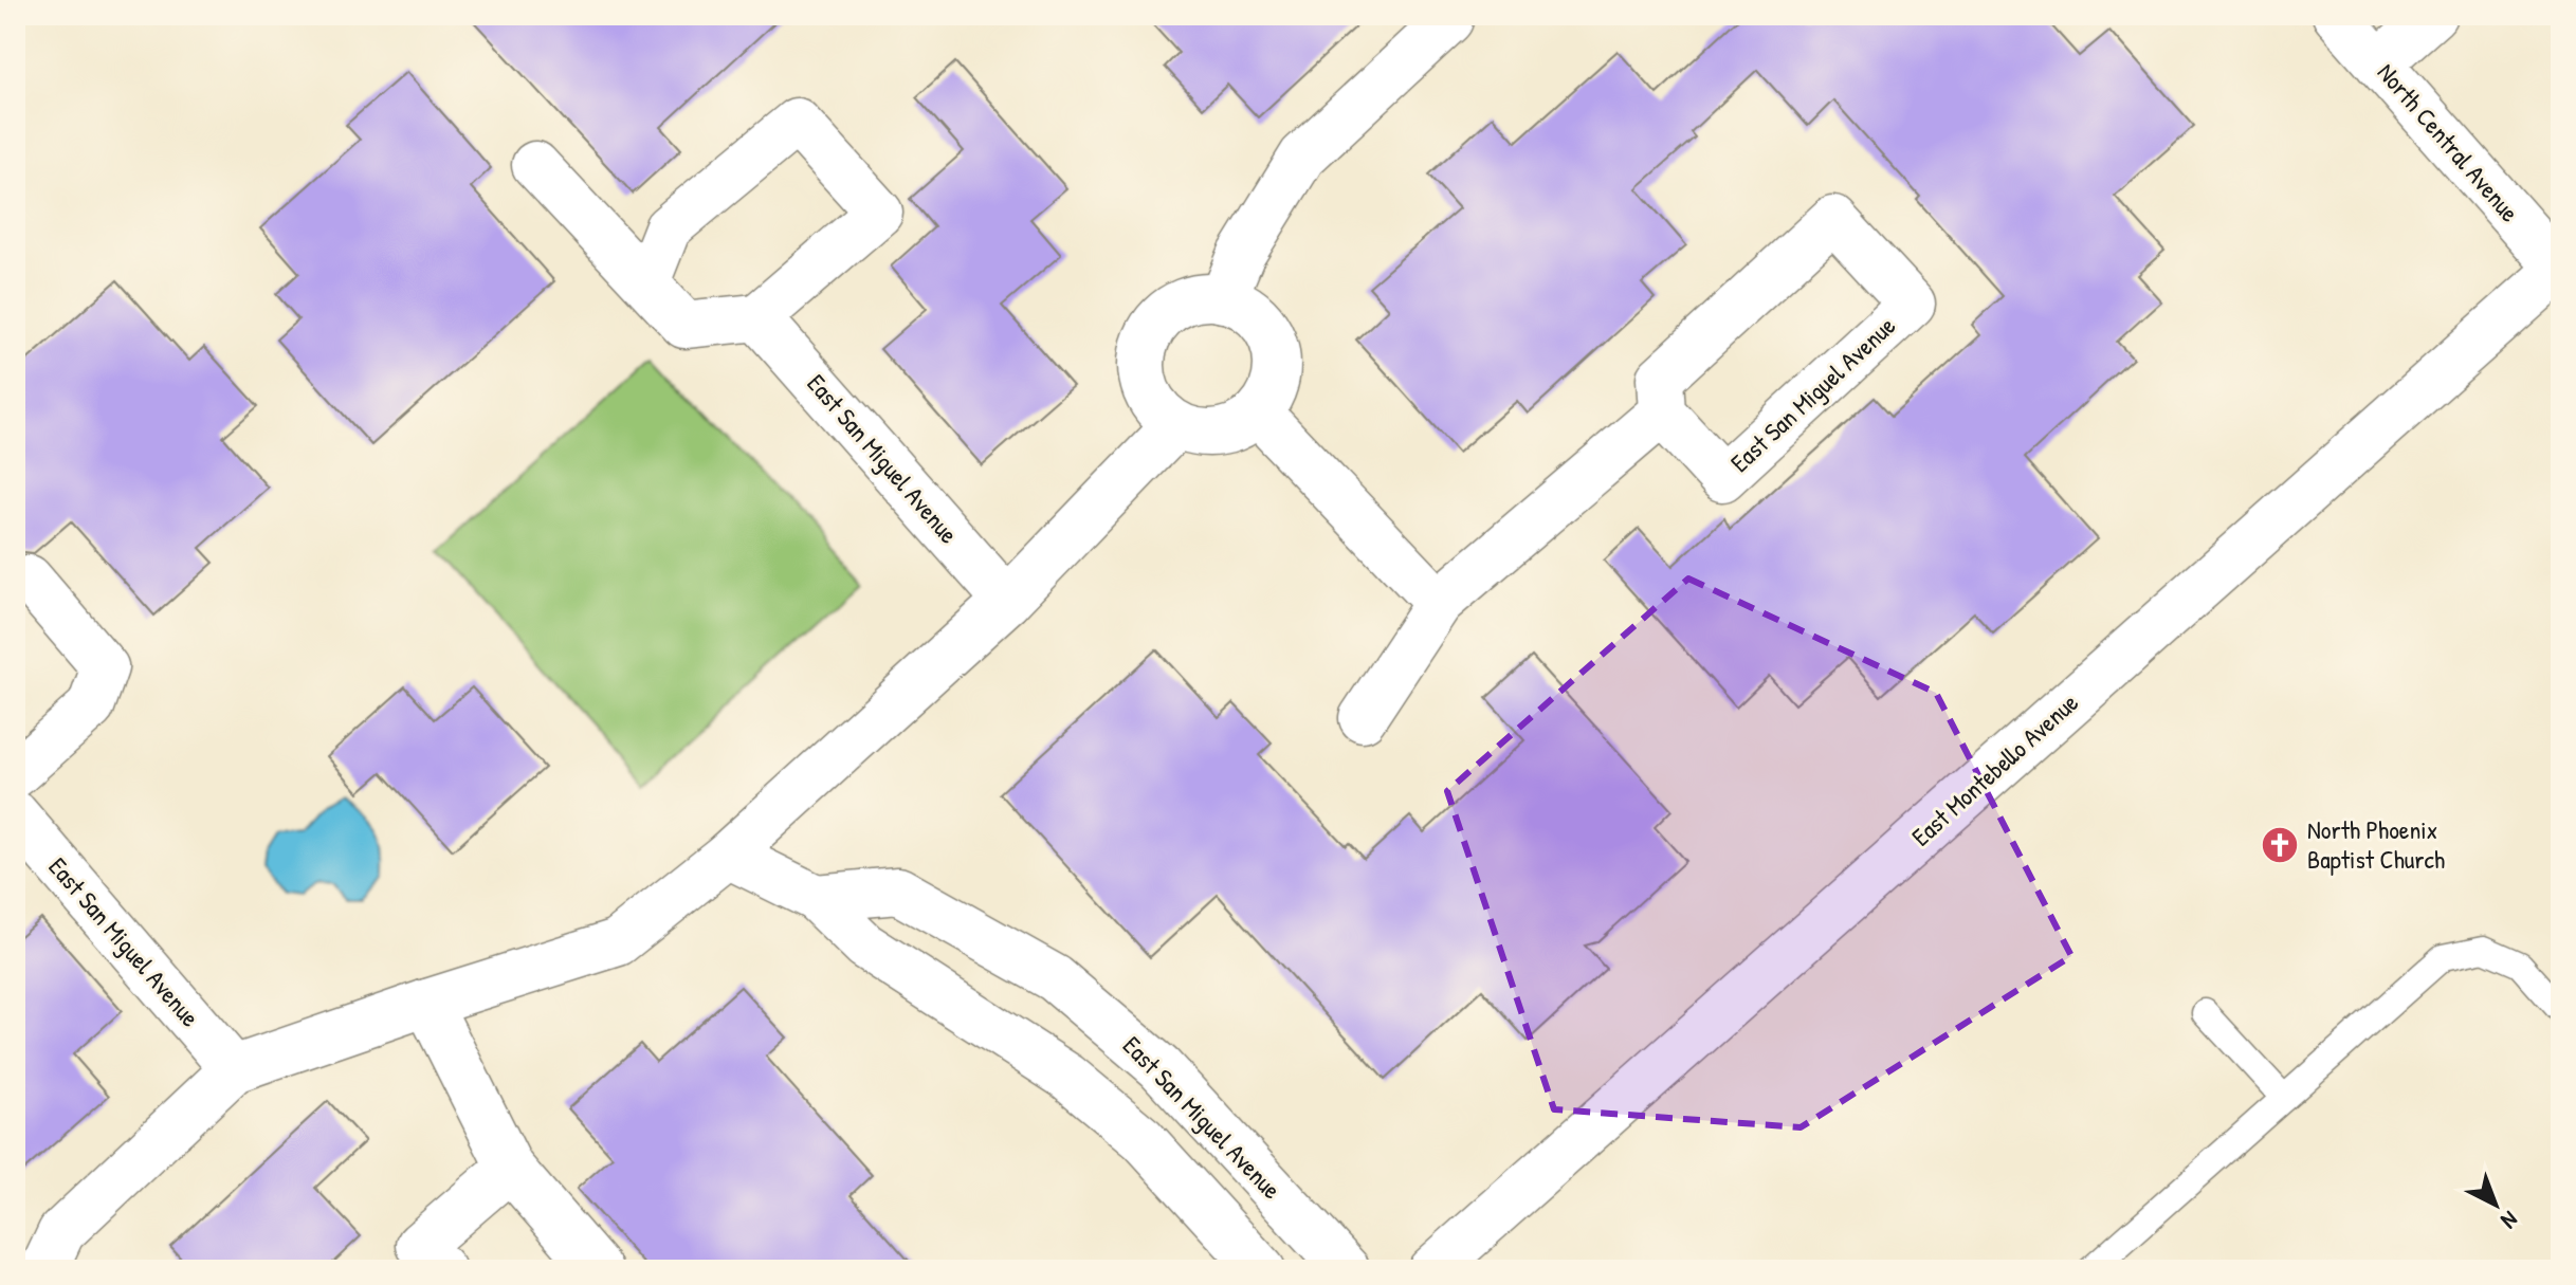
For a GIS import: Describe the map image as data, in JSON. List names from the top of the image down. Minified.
{"streets":{"street":["North Central Avenue","East San Miguel Avenue","East Montebello Avenue"]},"crossings":[["North Central Avenue","East Montebello Avenue"]],"places":{"church":["North Phoenix Baptist Church"]},"north":"bottom right"}
